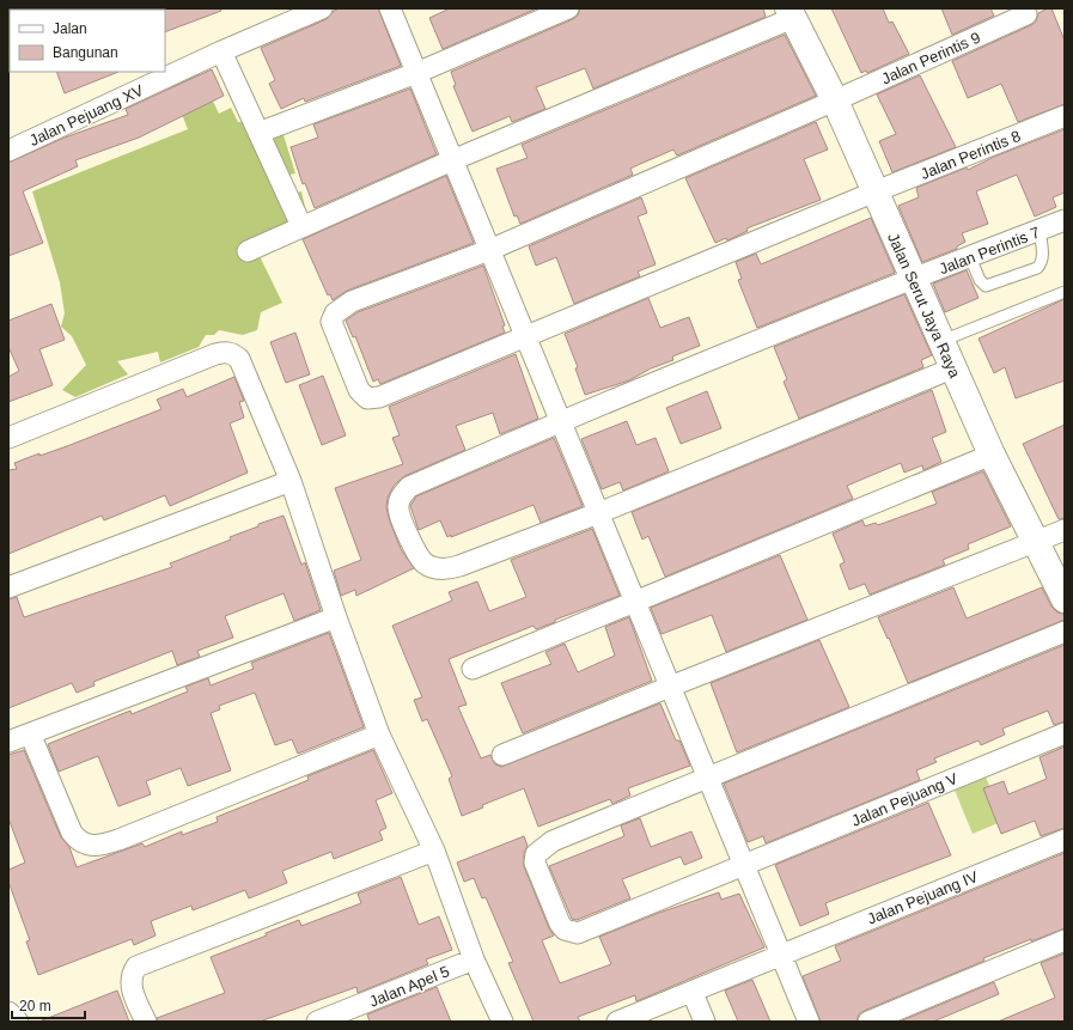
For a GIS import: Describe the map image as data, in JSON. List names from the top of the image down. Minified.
{"streets":{"street":["Jalan Perintis 9","Jalan Pejuang XV","Jalan Perintis 8","Jalan Perintis 7","Jalan Serut Jaya Raya","Jalan Pejuang V","Jalan Pejuang IV","Jalan Apel 5"]},"crossings":[["Jalan Perintis 9","Jalan Perintis 8"],["Jalan Perintis 9","Jalan Serut Jaya Raya"],["Jalan Perintis 8","Jalan Serut Jaya Raya"],["Jalan Perintis 7","Jalan Serut Jaya Raya"]],"legend":["Jalan","Bangunan"],"scale_bar":"20 m"}
